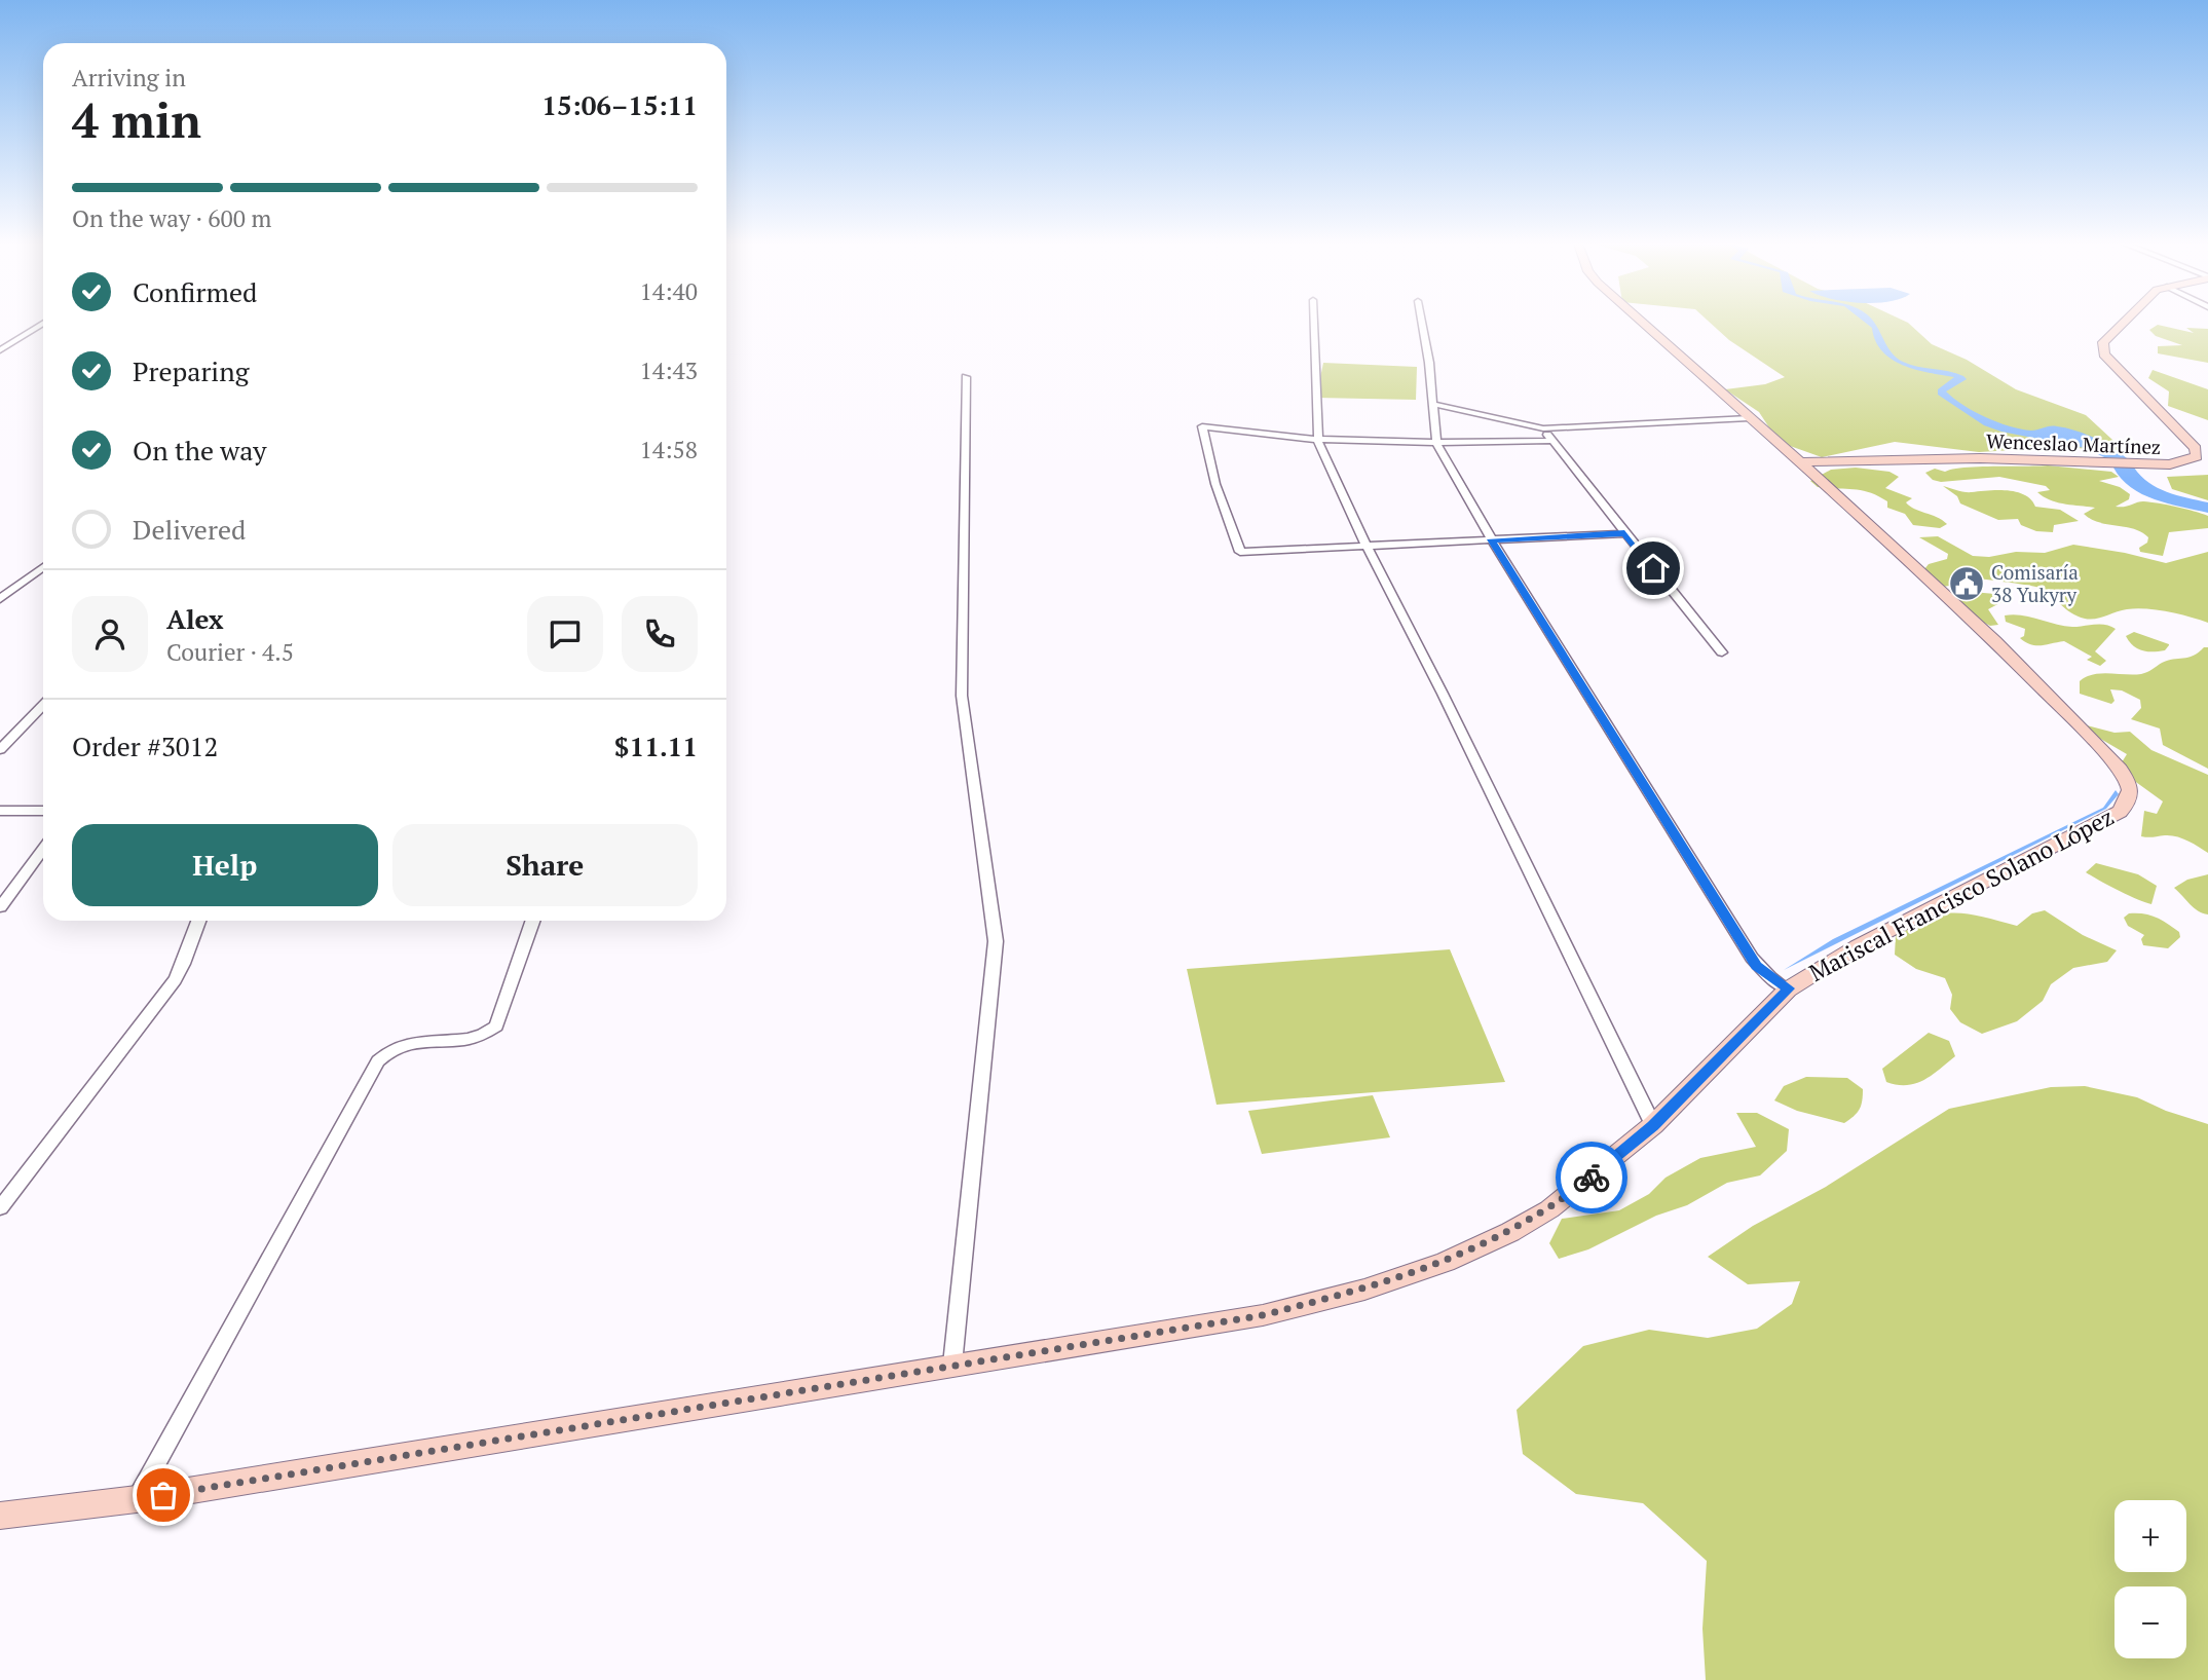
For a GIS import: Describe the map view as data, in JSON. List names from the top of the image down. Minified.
{"streets":{"street":["Wenceslao Martínez","Mariscal Francisco Solano López"]},"crossings":[["Wenceslao Martínez","Mariscal Francisco Solano López"]],"places":{"public building":["Comisaría 38 Yukyry"]},"page":{"heading":["4 min","Arriving in","15:06–15:11"],"panel":["Alex","Courier · 4.5","Order #3012","$11.11"],"bar":"On the way · 600 m","list":[["Confirmed","14:40"],["Preparing","14:43"],["On the way","14:58"],"Delivered"],"buttons":["Help","Share"],"map_buttons":["+","−"]}}
